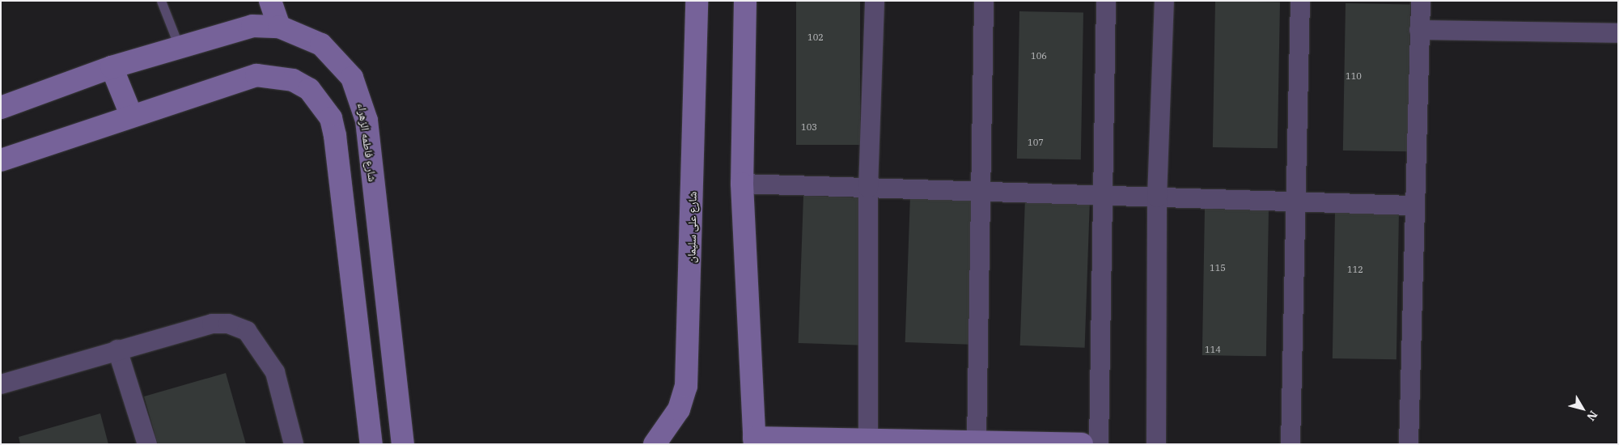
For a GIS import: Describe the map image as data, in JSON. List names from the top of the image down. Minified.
{"streets":{"street":["شارع فاطمه الزهراء","شارع على سليمان"]},"house_numbers":["102","106","110","103","107","115","112","114"],"north":"bottom right"}
